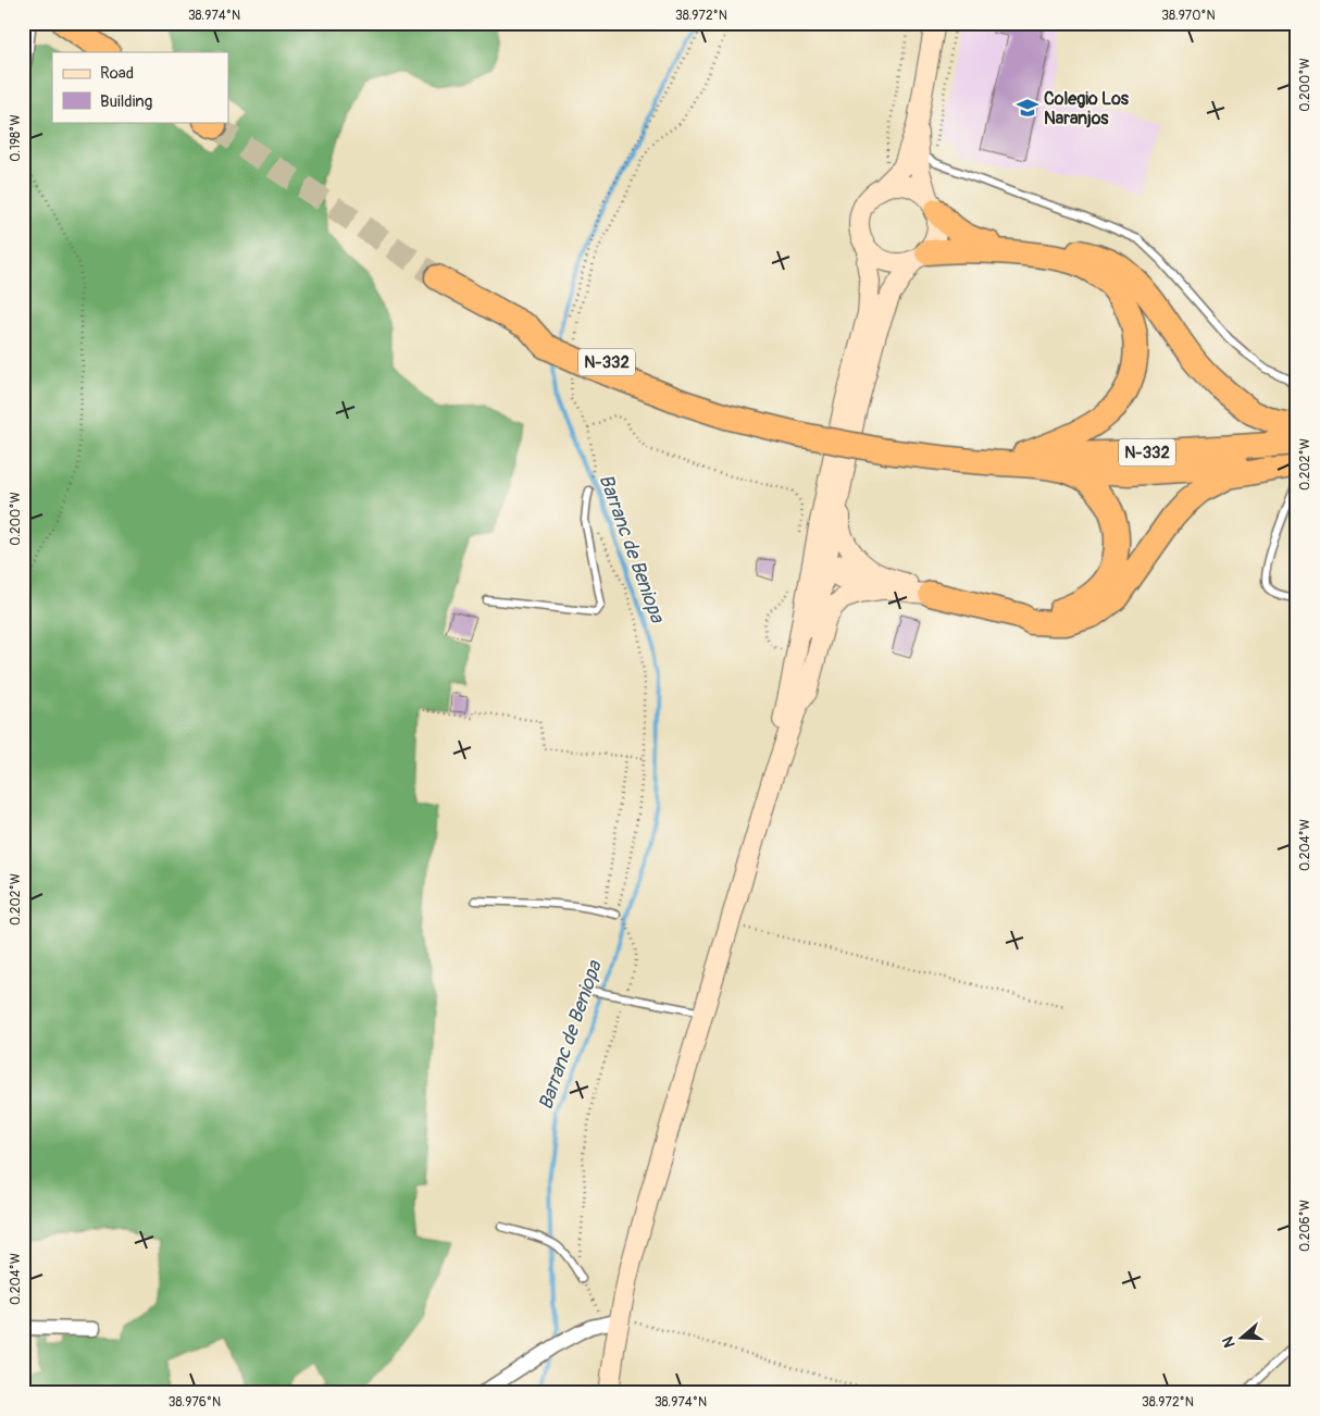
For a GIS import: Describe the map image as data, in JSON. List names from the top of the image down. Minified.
{"streets":{"highway":["N-332"]},"water":["Barranc de Beniopa"],"places":{"school or university":["Colegio Los Naranjos"]},"legend":["Road","Building"],"north":"left","coordinates":["38.974°N","38.972°N","38.970°N","0.200°W","0.198°W","0.202°W","0.204°W","0.206°W","38.976°N"]}
